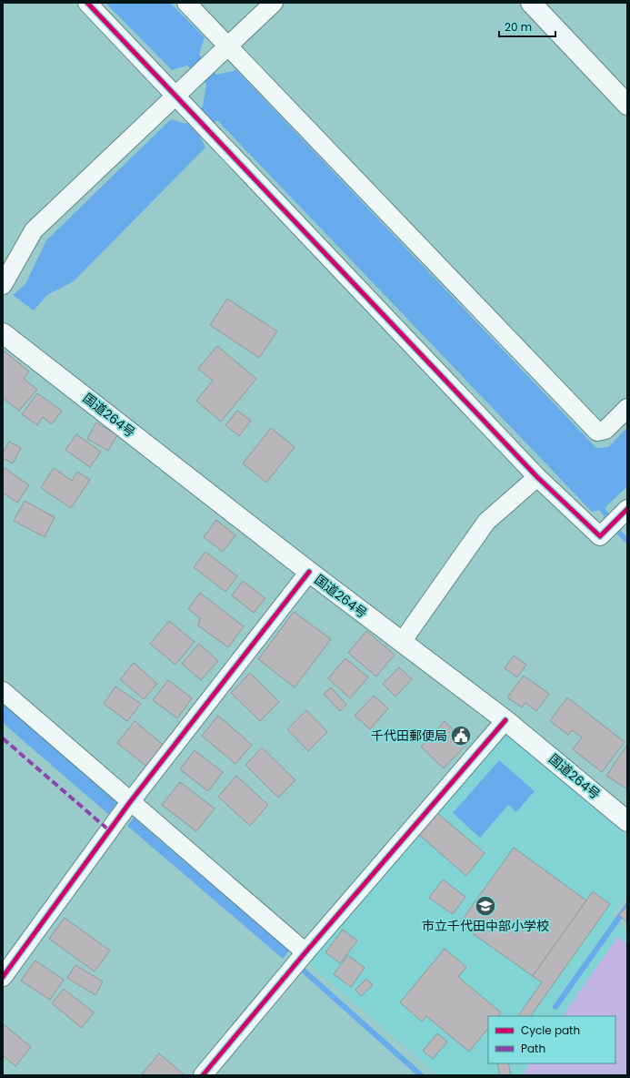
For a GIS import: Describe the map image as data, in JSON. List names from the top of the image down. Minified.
{"streets":{"main road":["国道264号"]},"places":{"public building":["千代田郵便局"],"school or university":["市立千代田中部小学校"]},"legend":["Cycle path","Path"],"scale_bar":"20 m"}
